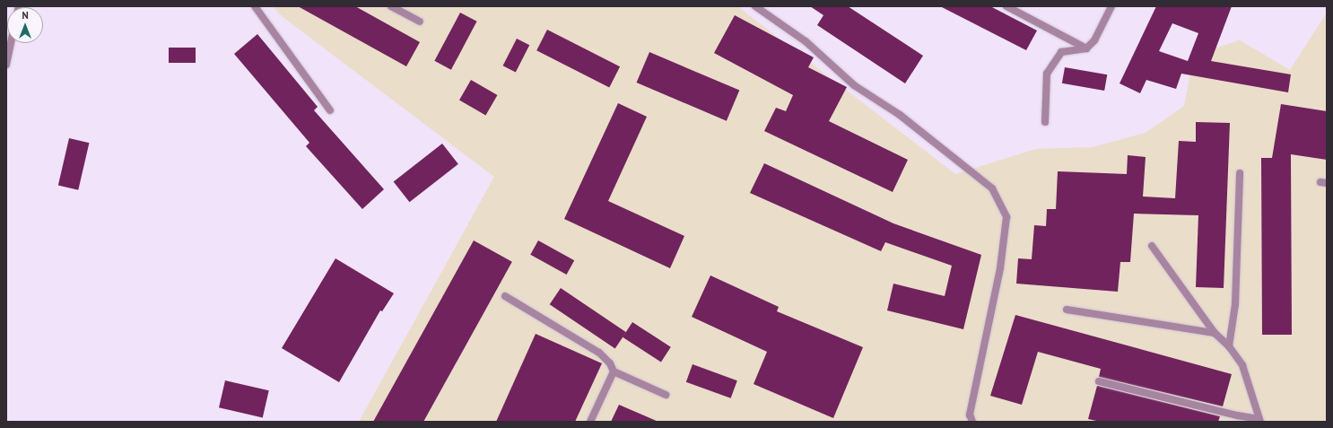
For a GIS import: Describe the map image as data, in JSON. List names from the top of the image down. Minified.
{"north":"top"}
